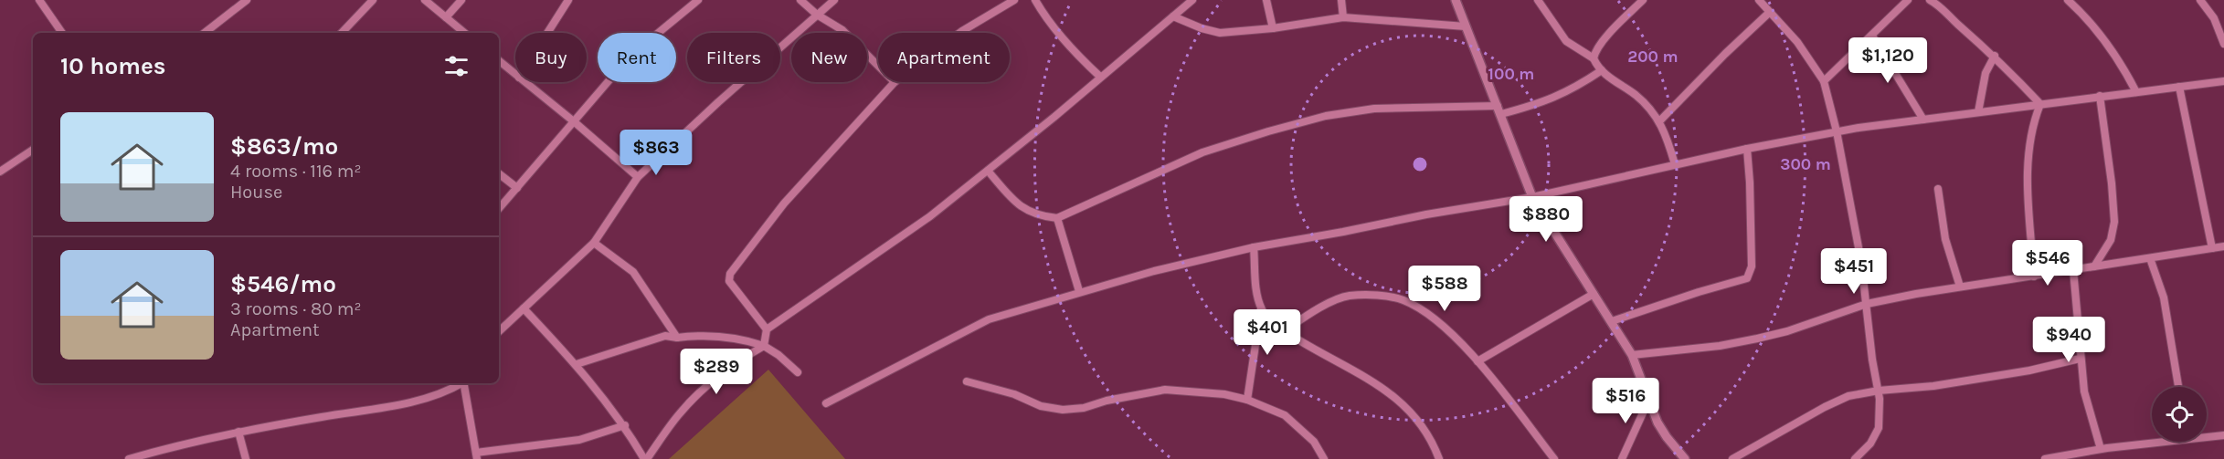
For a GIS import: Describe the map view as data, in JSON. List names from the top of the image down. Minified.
{"page":{"chip":["Buy","Rent","Filters","New","Apartment"],"heading":"10 homes","price":["$1,120","$863","$880","$546","$451","$588","$401","$940","$289","$516"],"list":[{"name":"$863/mo","note":"4 rooms · 116 m² · House"},{"name":"$546/mo","note":"3 rooms · 80 m² · Apartment"}]},"rings":["200 m","100 m","300 m"]}
